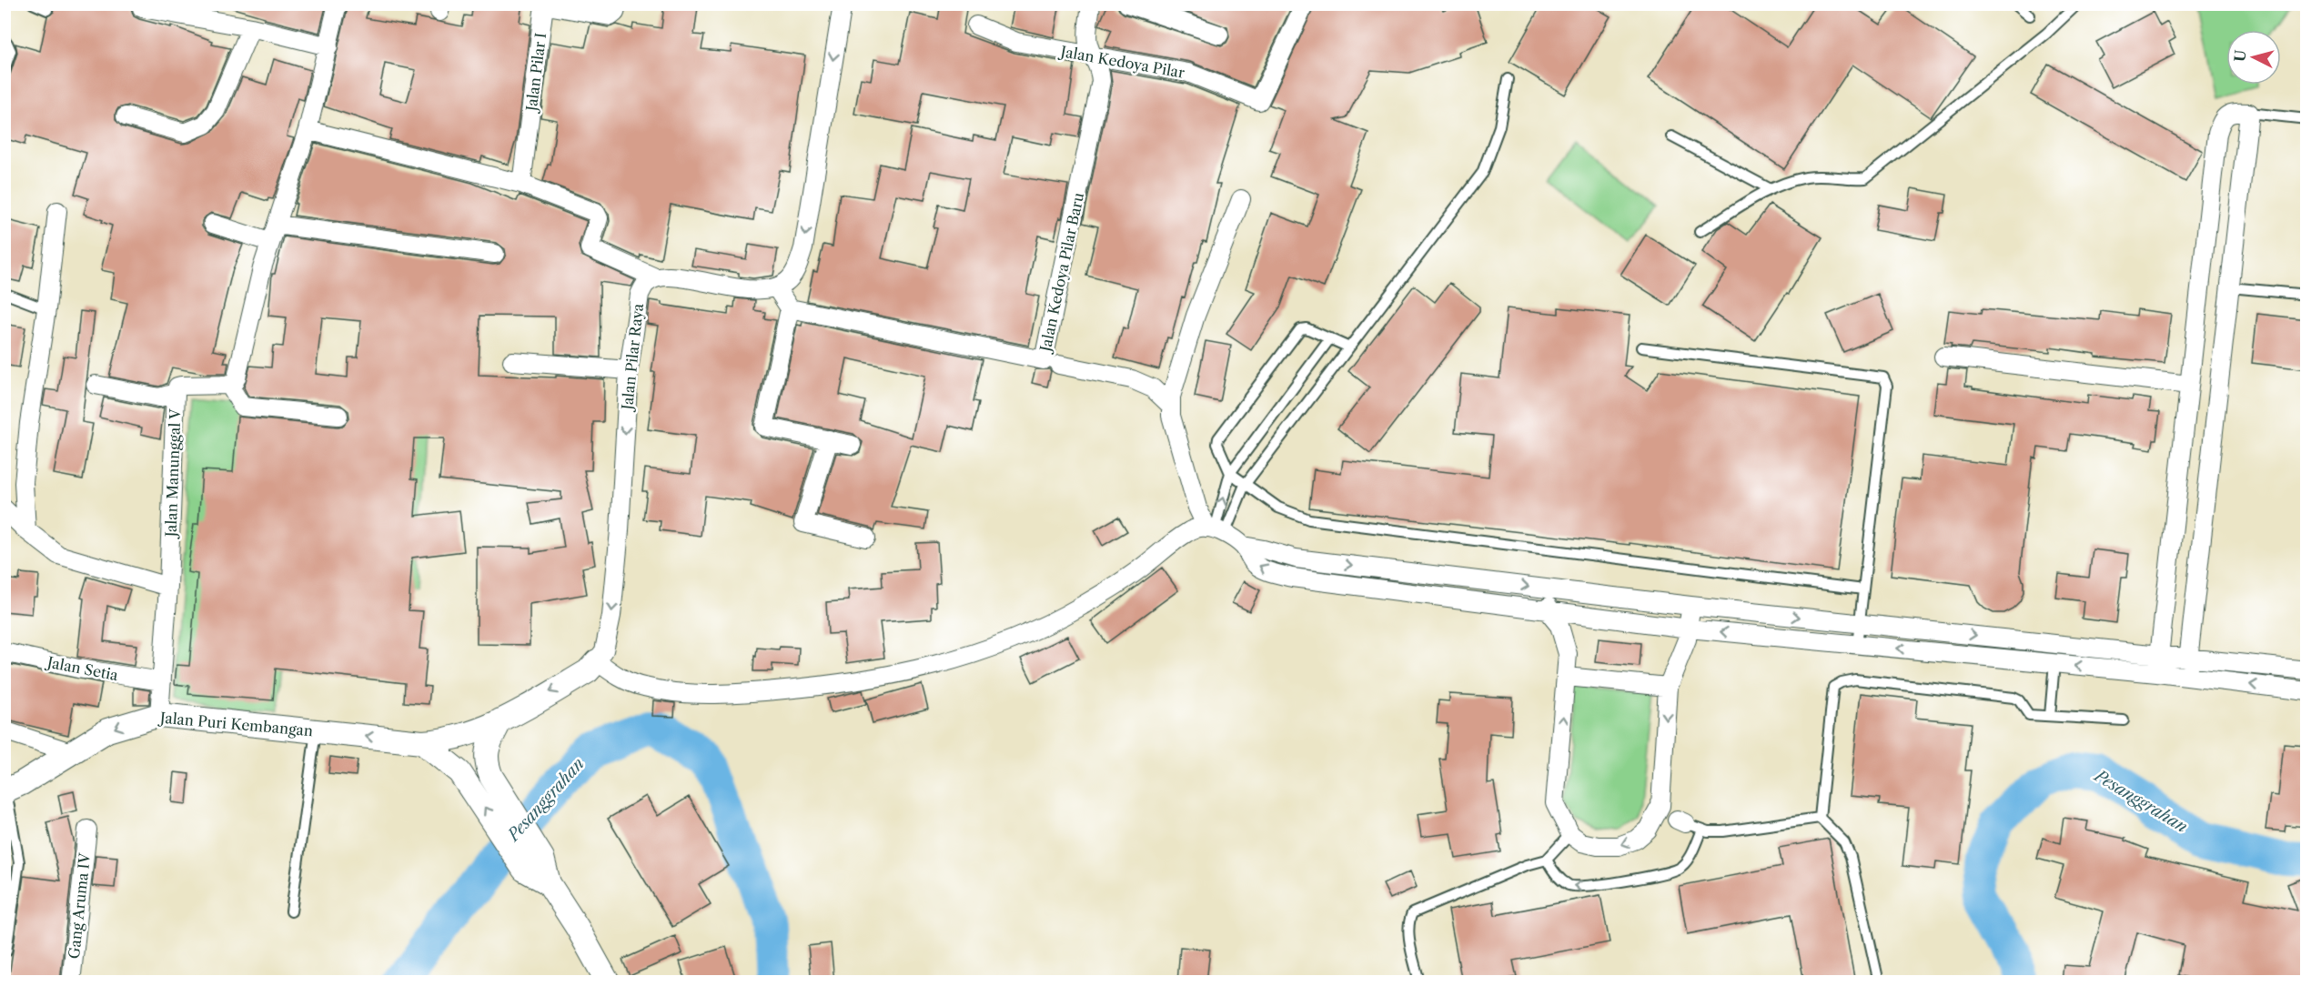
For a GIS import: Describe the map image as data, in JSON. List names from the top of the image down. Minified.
{"streets":{"street":["Jalan Kedoya Pilar","Jalan Pilar I","Jalan Kedoya Pilar Baru","Jalan Pilar Raya","Jalan Manunggal V","Jalan Setia","Jalan Puri Kembangan","Gang Aruma IV"]},"crossings":[["Jalan Kedoya Pilar","Jalan Kedoya Pilar Baru"],["Jalan Pilar Raya","Jalan Puri Kembangan"],["Jalan Manunggal V","Jalan Setia"],["Jalan Manunggal V","Jalan Puri Kembangan"]],"one_way":["Jalan Pilar Raya","Jalan Puri Kembangan"],"water":["Pesanggrahan"],"north":"left"}
